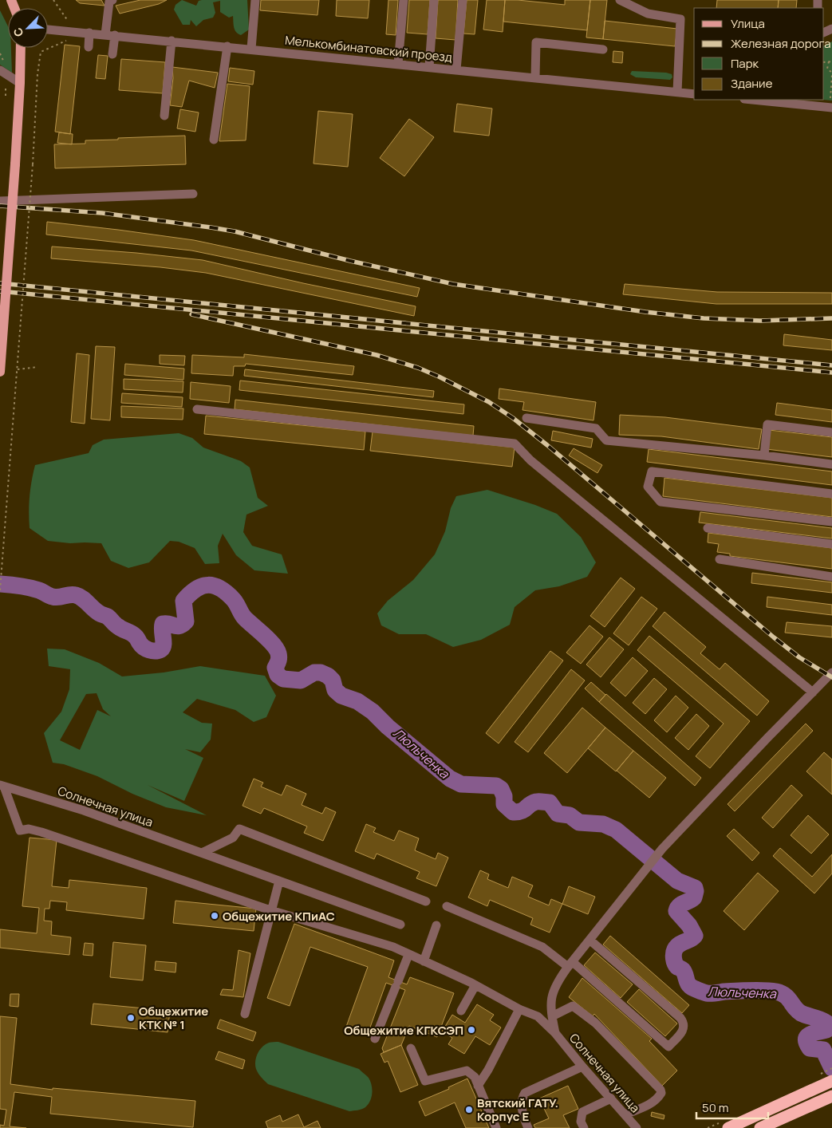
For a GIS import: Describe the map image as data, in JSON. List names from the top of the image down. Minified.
{"streets":{"street":["Мелькомбинатовский проезд","Солнечная улица"]},"water":["Люльченка"],"places":["Общежитие КПиАС","Общежитие КТК № 1","Общежитие КГКСЭП","Вятский ГАТУ. Корпус Е"],"legend":["Улица","Железная дорога","Парк","Здание"],"scale_bar":"50 m","north":"bottom left"}
